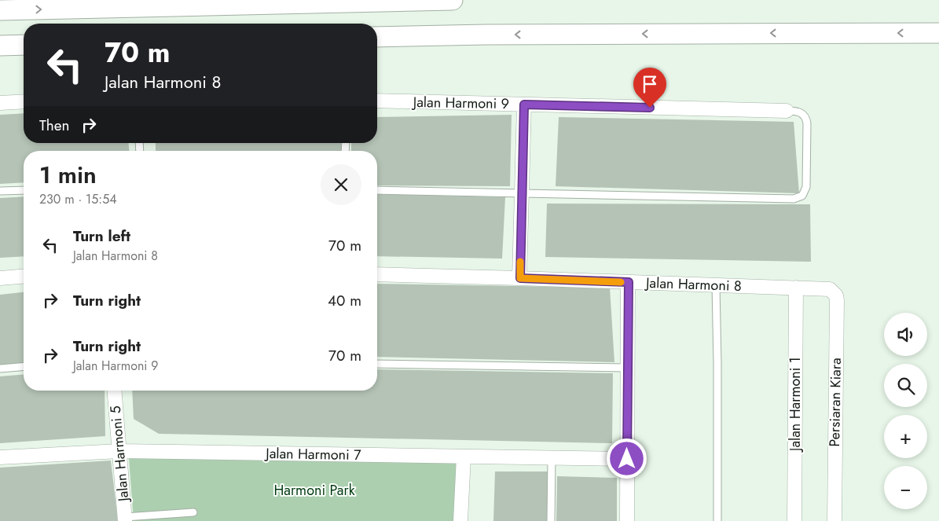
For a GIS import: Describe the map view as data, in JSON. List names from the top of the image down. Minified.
{"streets":{"street":["Jalan Harmoni 9","Jalan Harmoni 8","Persiaran Kiara","Jalan Harmoni 1","Jalan Harmoni 5","Jalan Harmoni 7"]},"crossings":[["Jalan Harmoni 8","Persiaran Kiara"],["Jalan Harmoni 8","Jalan Harmoni 1"],["Jalan Harmoni 5","Jalan Harmoni 7"]],"parks":["Harmoni Park"],"page":{"turn":["70 m","Jalan Harmoni 8"],"then":"Then","heading":["1 min","230 m · 15:54"],"list":[{"name":"Turn left","note":"Jalan Harmoni 8","value":"70 m"},{"name":"Turn right","value":"40 m"},{"name":"Turn right","note":"Jalan Harmoni 9","value":"70 m"}],"map_buttons":["+","−"]}}
